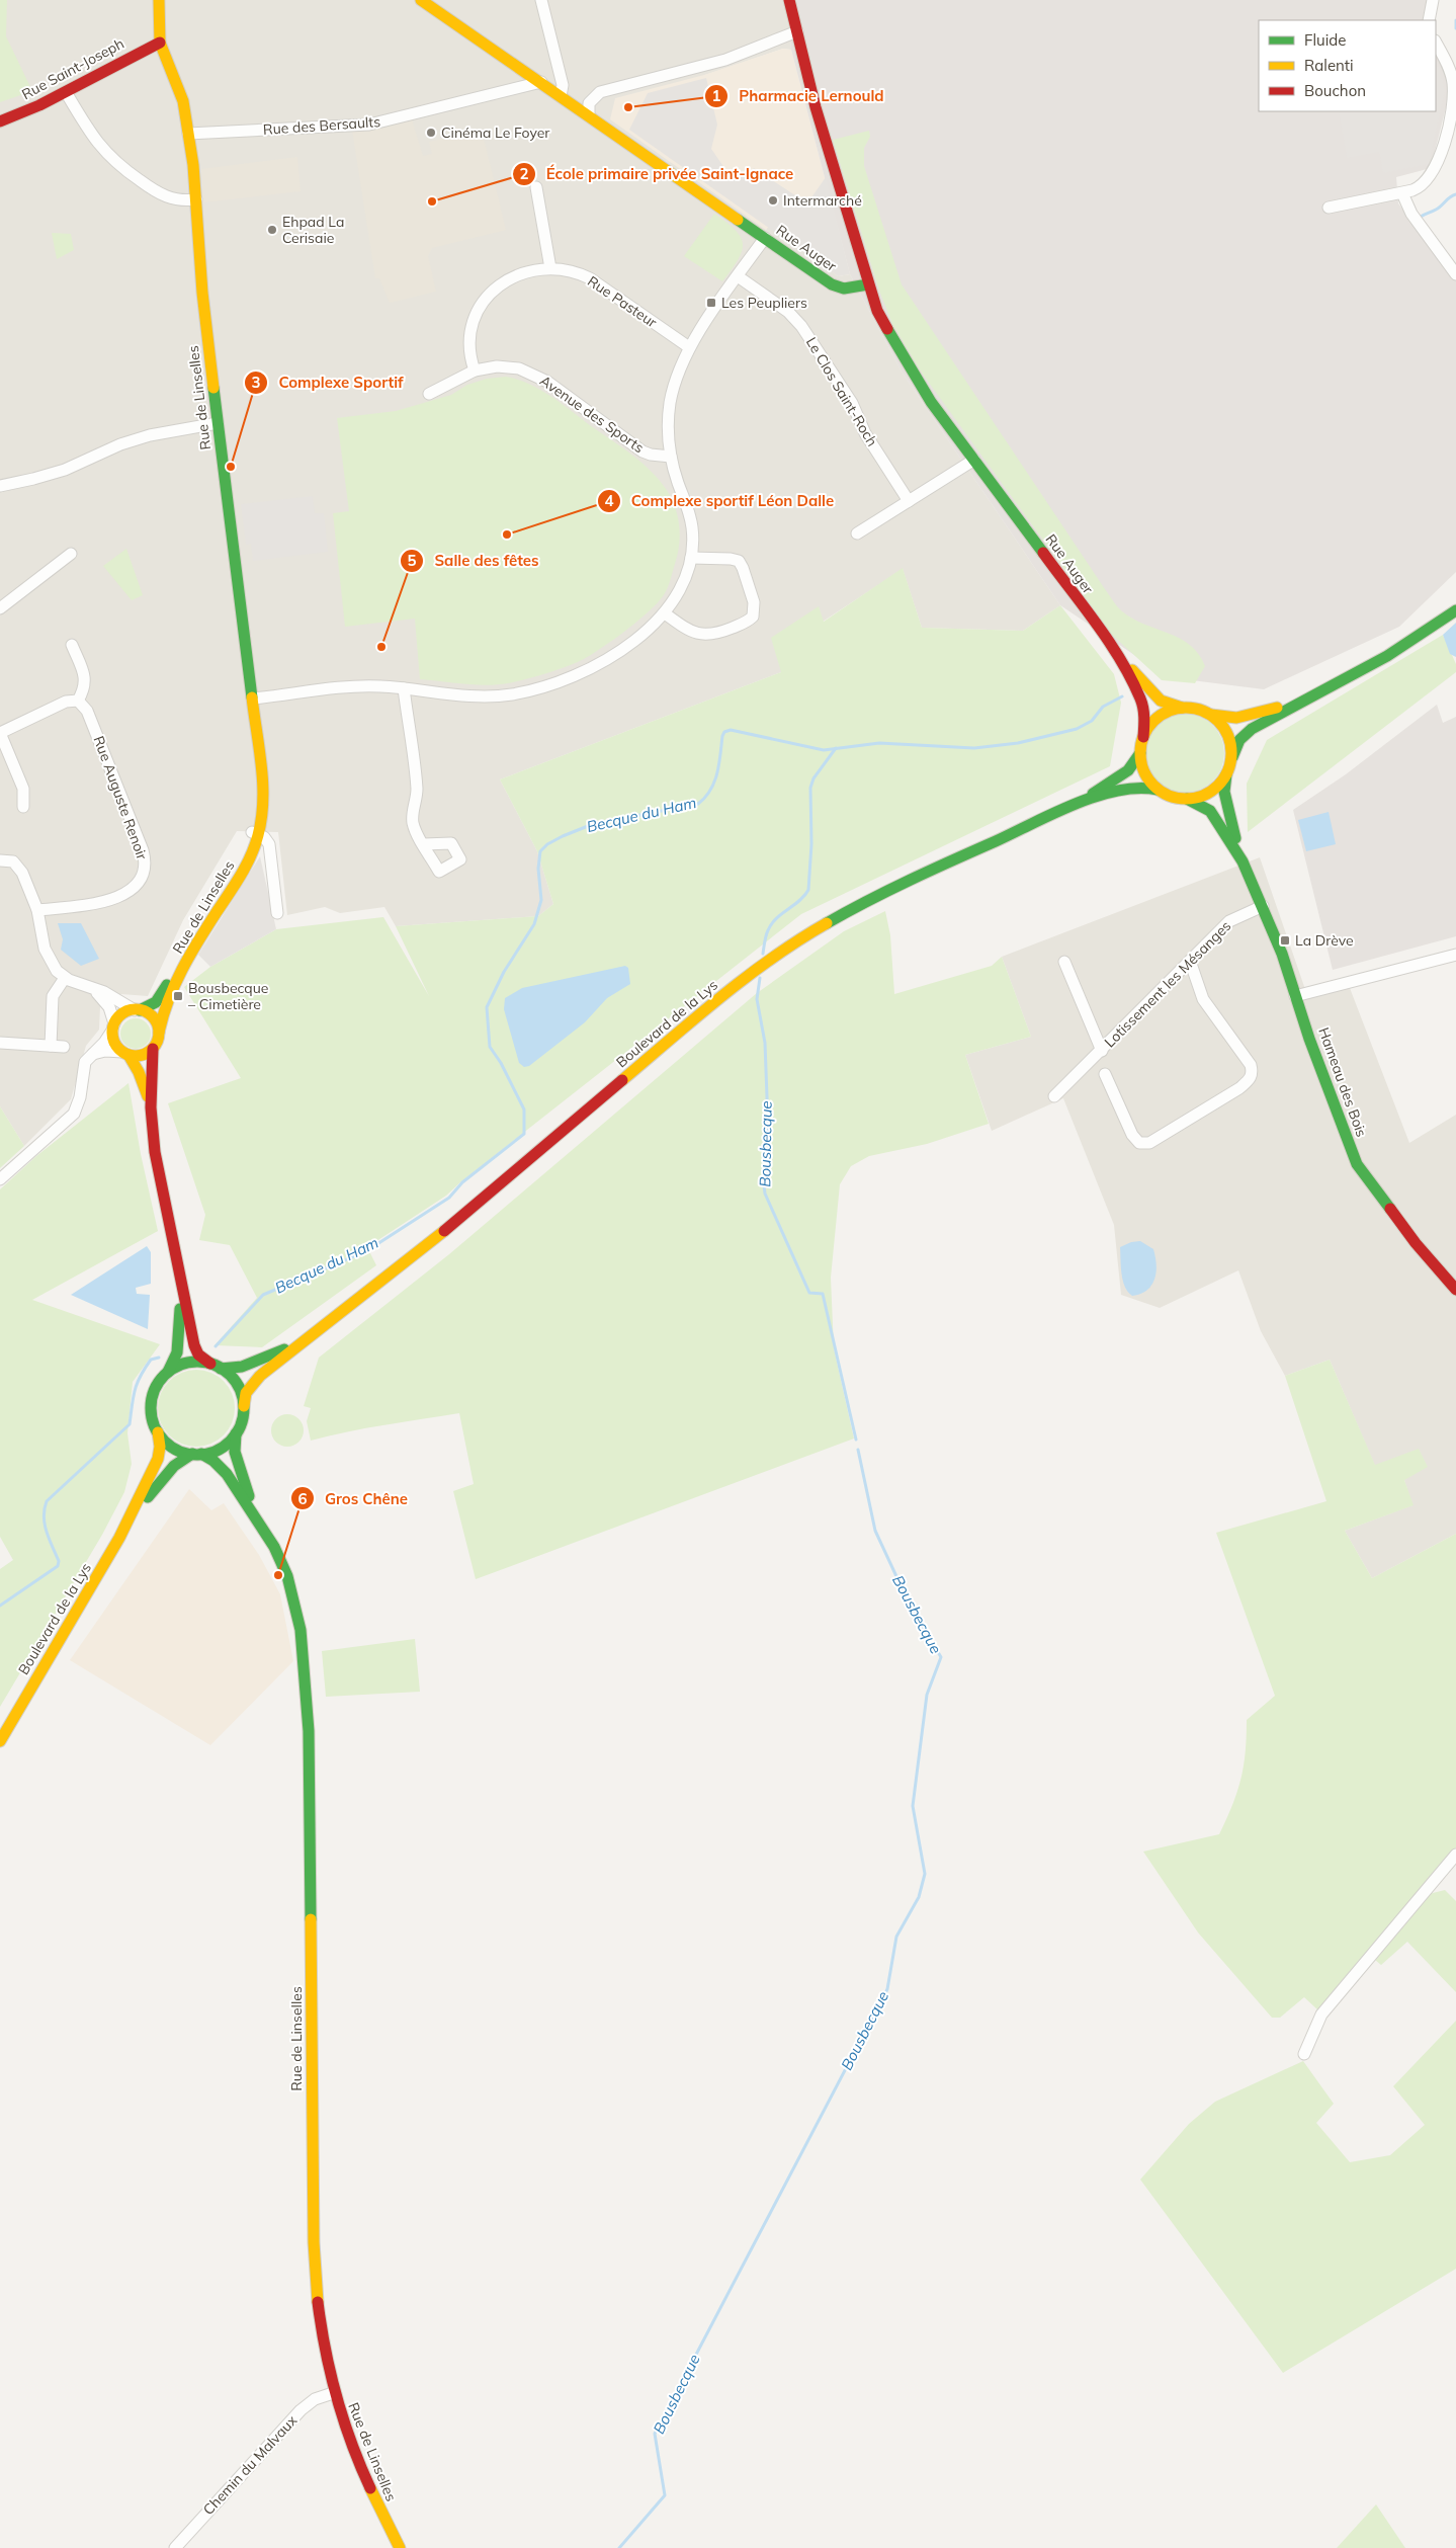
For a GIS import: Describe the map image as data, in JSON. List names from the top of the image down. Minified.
{"streets":{"street":["Rue Saint-Joseph","Rue des Bersaults","Rue Auger","Rue Pasteur","Le Clos Saint-Roch","Rue de Linselles","Avenue des Sports","Rue Auguste Renoir","Lotissement les Mésanges","Boulevard de la Lys","Hameau des Bois","Chemin du Malvaux"]},"crossings":[["Rue Saint-Joseph","Rue de Linselles"],["Rue des Bersaults","Rue Auger"],["Rue des Bersaults","Rue de Linselles"],["Rue Auger","Boulevard de la Lys"],["Rue Auger","Hameau des Bois"],["Rue Pasteur","Avenue des Sports"],["Rue de Linselles","Boulevard de la Lys"],["Rue de Linselles","Chemin du Malvaux"],["Lotissement les Mésanges","Hameau des Bois"],["Boulevard de la Lys","Hameau des Bois"]],"water":["Becque du Ham","Bousbecque"],"places":{"other":["Pharmacie Lernould","Cinéma Le Foyer","Intermarché","École primaire privée Saint-Ignace","Ehpad La Cerisaie","Complexe Sportif","Complexe sportif Léon Dalle","Salle des fêtes","Gros Chêne"],"transit":["Les Peupliers","La Drève","Bousbecque – Cimetière"]},"legend":["Fluide","Ralenti","Bouchon"]}
